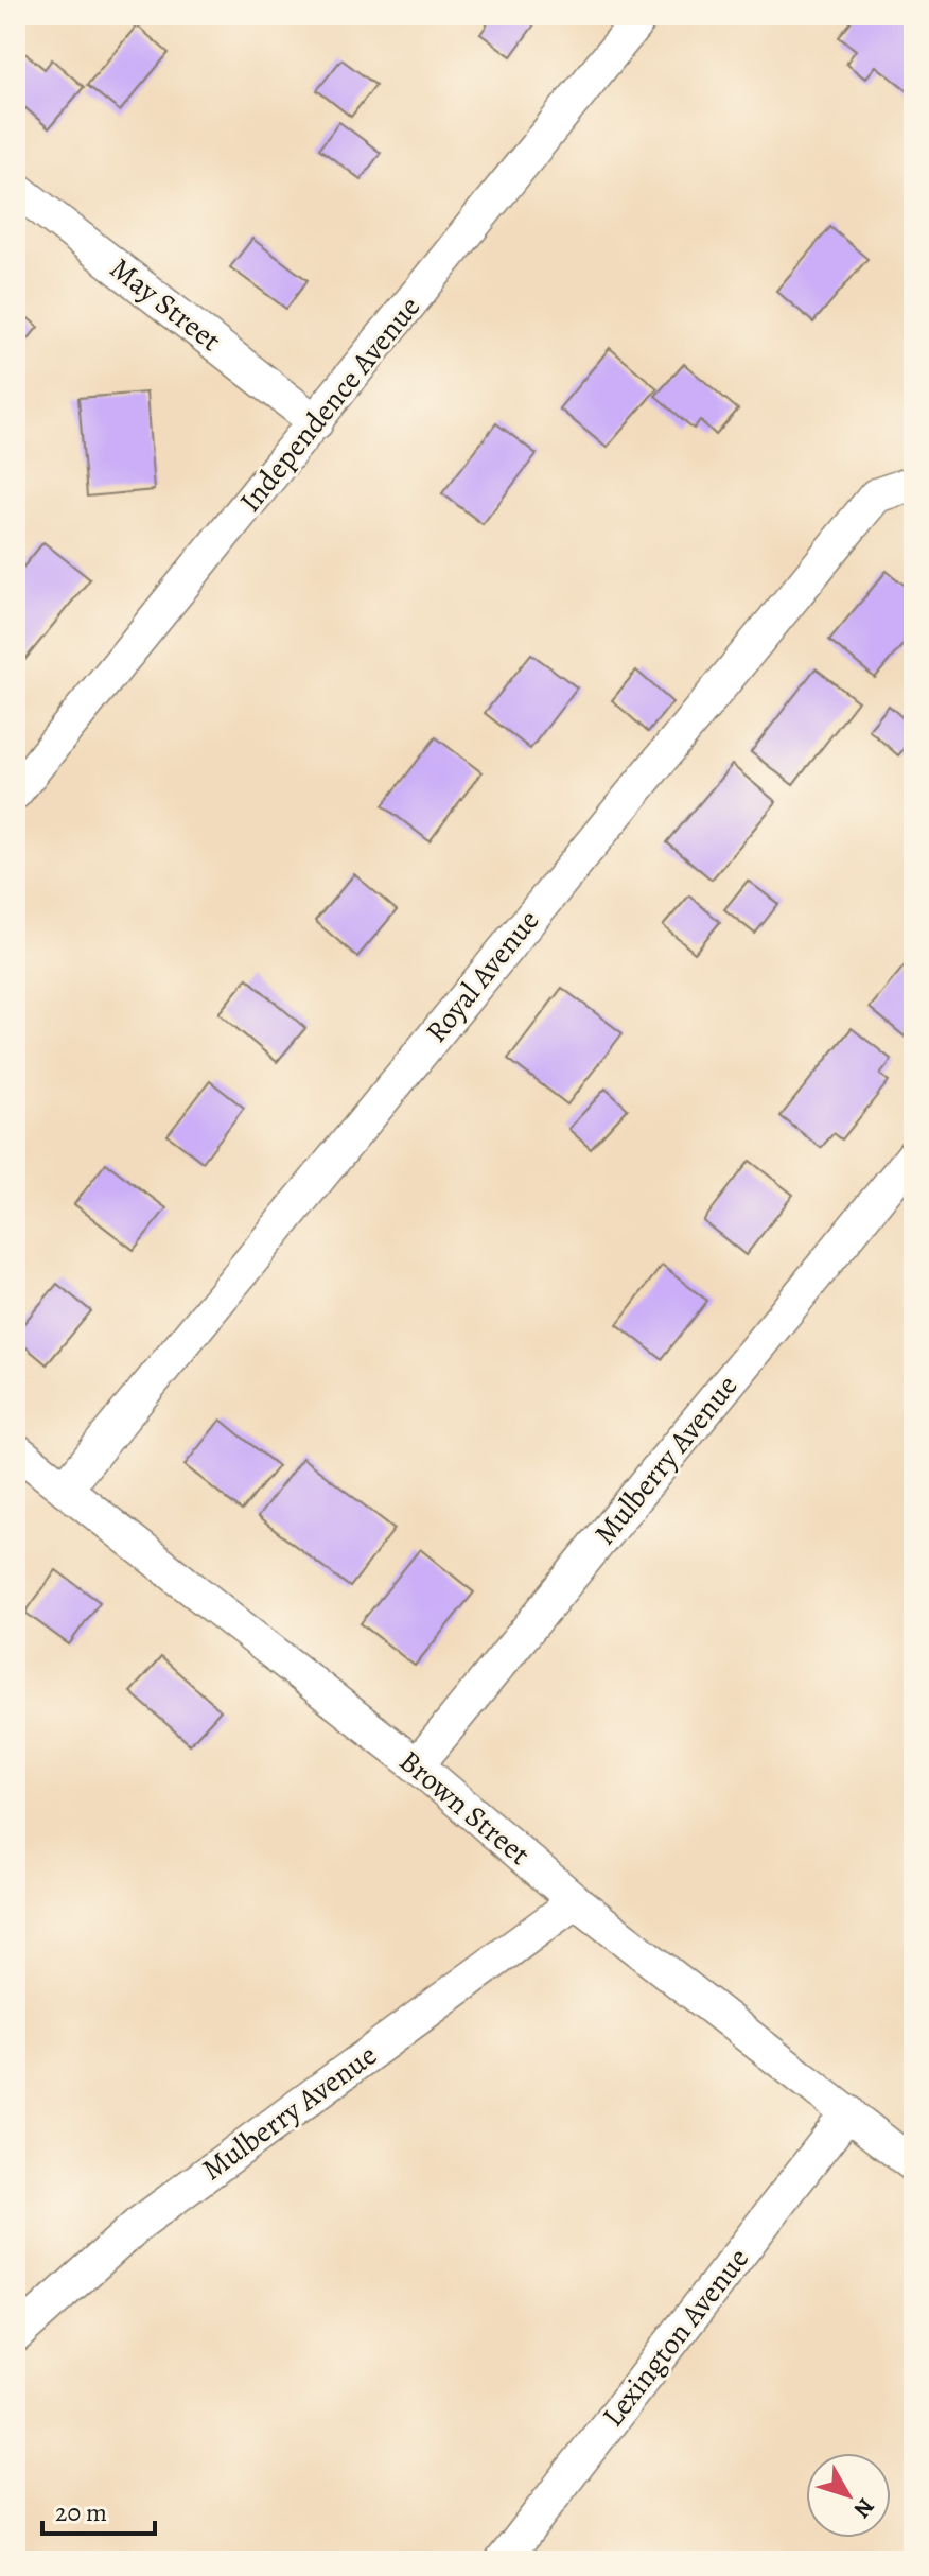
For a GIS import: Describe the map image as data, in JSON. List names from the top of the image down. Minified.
{"streets":{"street":["May Street","Independence Avenue","Royal Avenue","Mulberry Avenue","Brown Street","Lexington Avenue"]},"crossings":[["May Street","Independence Avenue"],["Royal Avenue","Brown Street"],["Mulberry Avenue","Brown Street"],["Brown Street","Lexington Avenue"]],"scale_bar":"20 m","north":"bottom right"}
